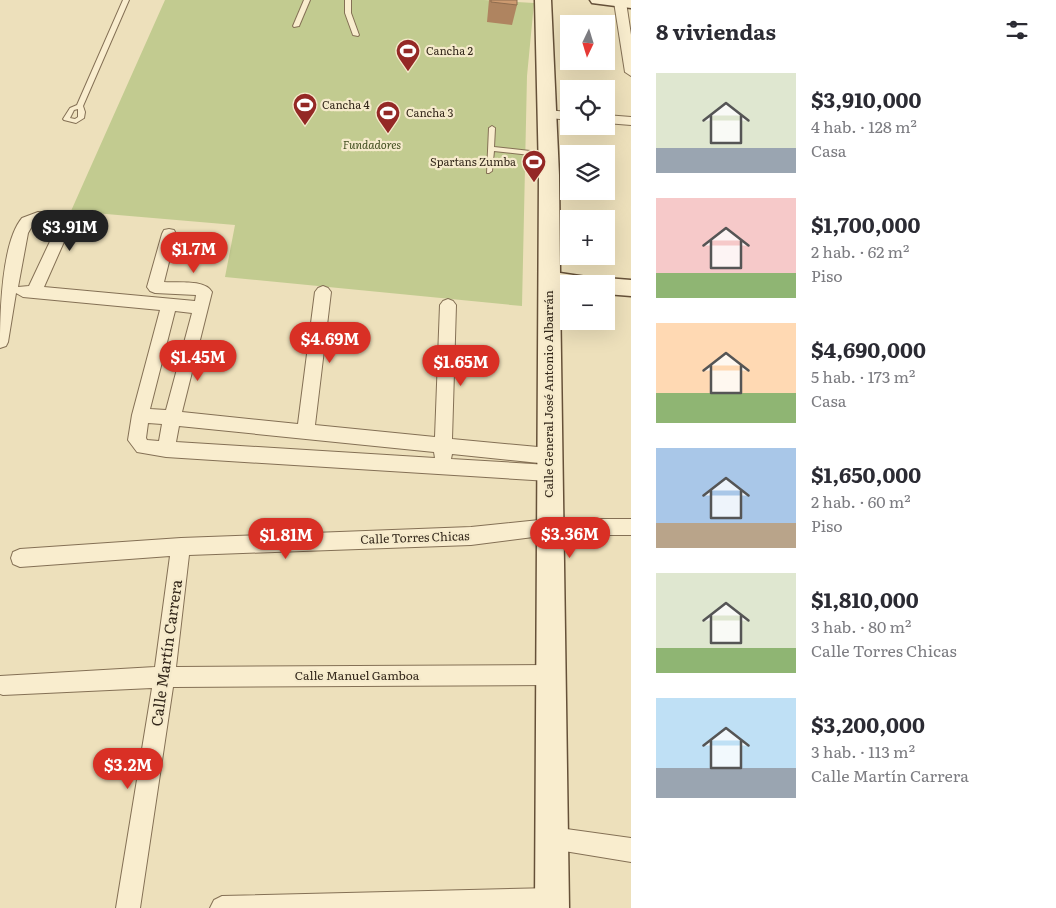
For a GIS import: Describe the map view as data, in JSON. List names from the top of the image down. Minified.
{"streets":{"street":["Calle General José Antonio Albarrán","Calle Torres Chicas","Calle Martín Carrera","Calle Manuel Gamboa"]},"crossings":[["Calle General José Antonio Albarrán","Calle Torres Chicas"],["Calle General José Antonio Albarrán","Calle Manuel Gamboa"],["Calle Torres Chicas","Calle Martín Carrera"],["Calle Martín Carrera","Calle Manuel Gamboa"]],"parks":["Fundadores"],"places":{"sports":["Cancha 2","Cancha 4","Cancha 3","Spartans Zumba"]},"north":"bottom","page":{"heading":"8 viviendas","map_buttons":["+","−"],"list":[{"name":"$3,910,000","note":"4 hab. · 128 m² · Casa"},{"name":"$1,700,000","note":"2 hab. · 62 m² · Piso"},{"name":"$4,690,000","note":"5 hab. · 173 m² · Casa"},{"name":"$1,650,000","note":"2 hab. · 60 m² · Piso"},{"name":"$1,810,000","note":"3 hab. · 80 m² · Calle Torres Chicas"},{"name":"$3,200,000","note":"3 hab. · 113 m² · Calle Martín Carrera"}],"price":["$3.91M","$1.7M","$4.69M","$1.45M","$1.65M","$3.36M","$1.81M","$3.2M"]}}
